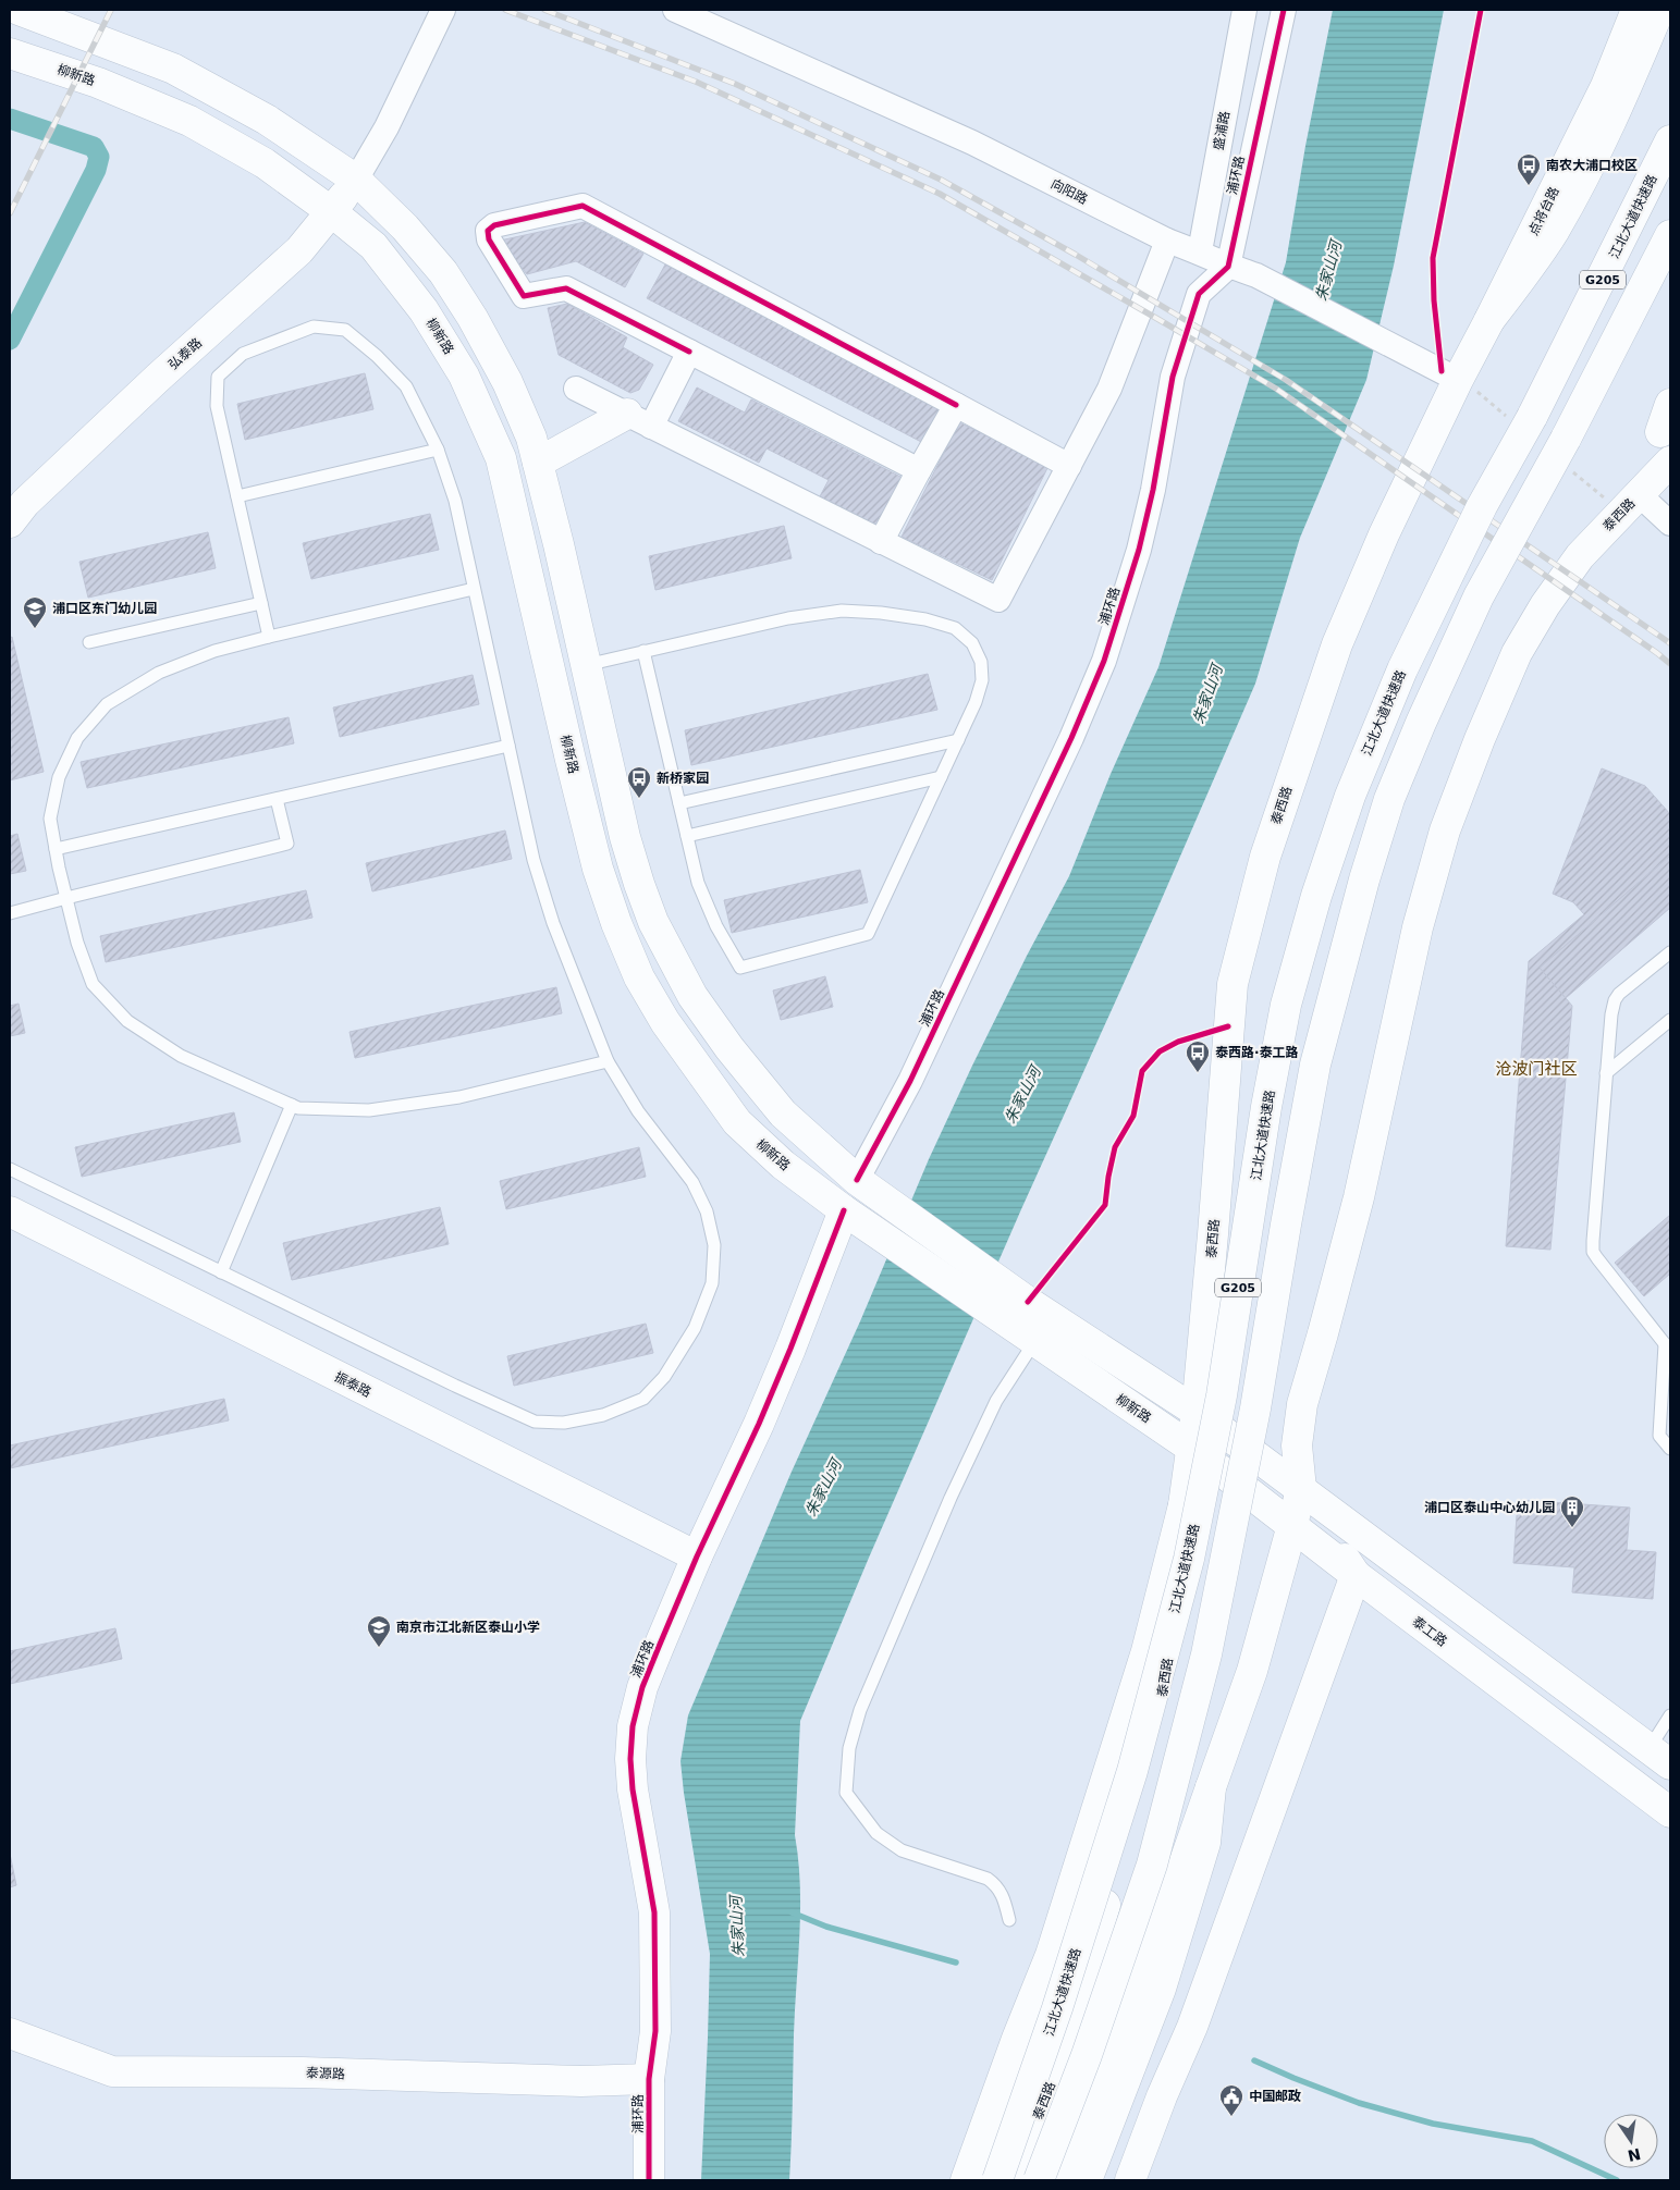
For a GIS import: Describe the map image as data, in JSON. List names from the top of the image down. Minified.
{"streets":{"main road":["柳新路","浦环路","点将台路","江北大道快速路","G205","弘泰路","泰西路","振泰路","泰工路","泰源路"],"street":["盛浦路","向阳路"]},"crossings":[["柳新路","浦环路"],["柳新路","弘泰路"],["柳新路","泰西路"],["柳新路","泰工路"],["盛浦路","向阳路"],["浦环路","向阳路"],["浦环路","振泰路"],["浦环路","泰源路"],["向阳路","点将台路"],["向阳路","泰西路"],["点将台路","泰西路"],["泰西路","泰工路"]],"districts":["沧波门社区"],"water":["朱家山河"],"places":{"bus stop":["南农大浦口校区","新桥家园","泰西路·泰工路"],"school or university":["浦口区东门幼儿园","南京市江北新区泰山小学"],"building":["浦口区泰山中心幼儿园"],"public building":["中国邮政"]},"north":"bottom"}
